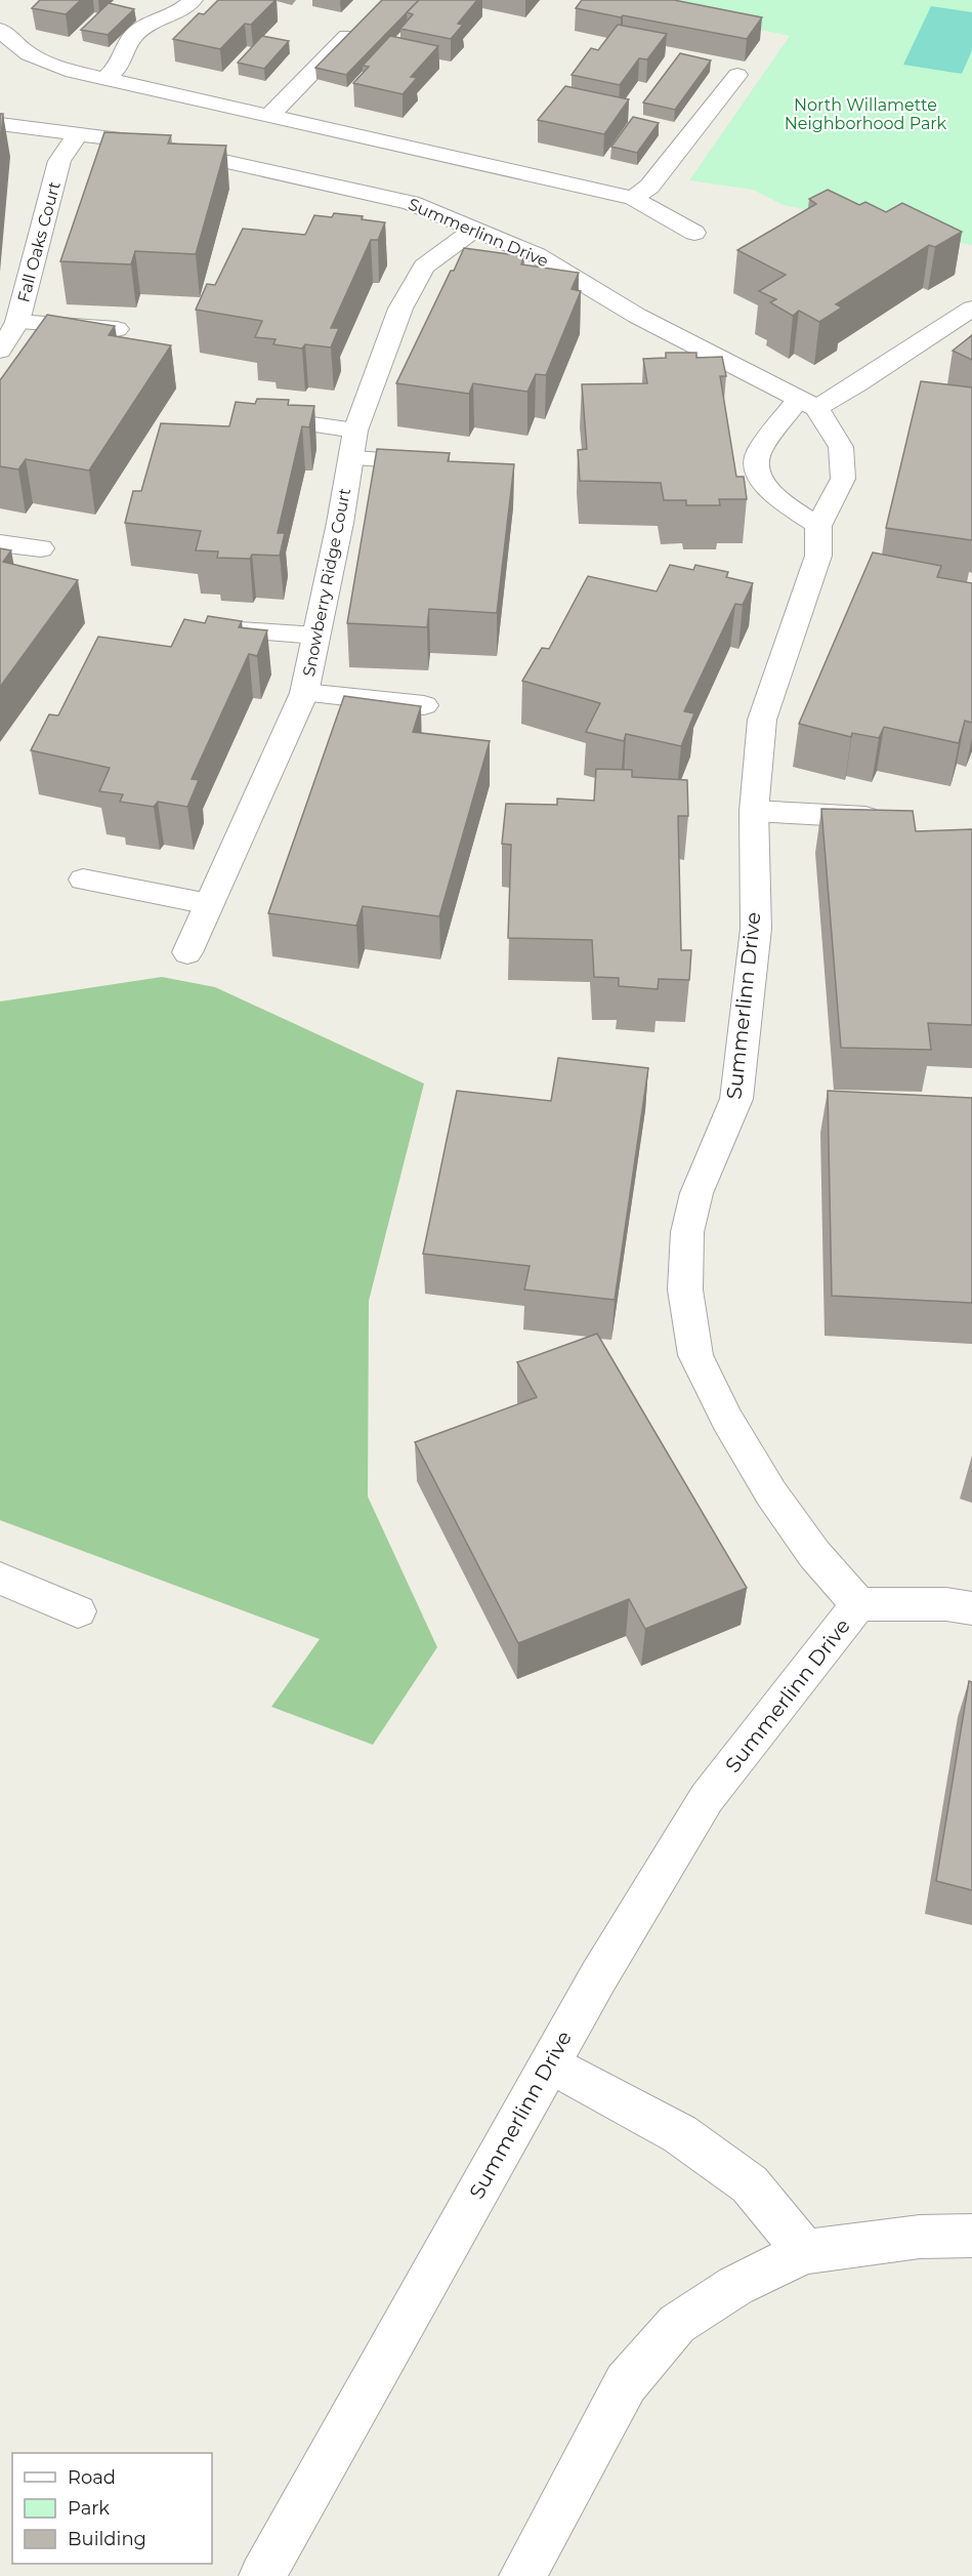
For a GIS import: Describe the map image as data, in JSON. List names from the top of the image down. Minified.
{"streets":{"street":["Summerlinn Drive","Fall Oaks Court","Snowberry Ridge Court"]},"crossings":[["Summerlinn Drive","Fall Oaks Court"],["Summerlinn Drive","Snowberry Ridge Court"]],"parks":["North Willamette Neighborhood Park"],"legend":["Road","Park","Building"]}
